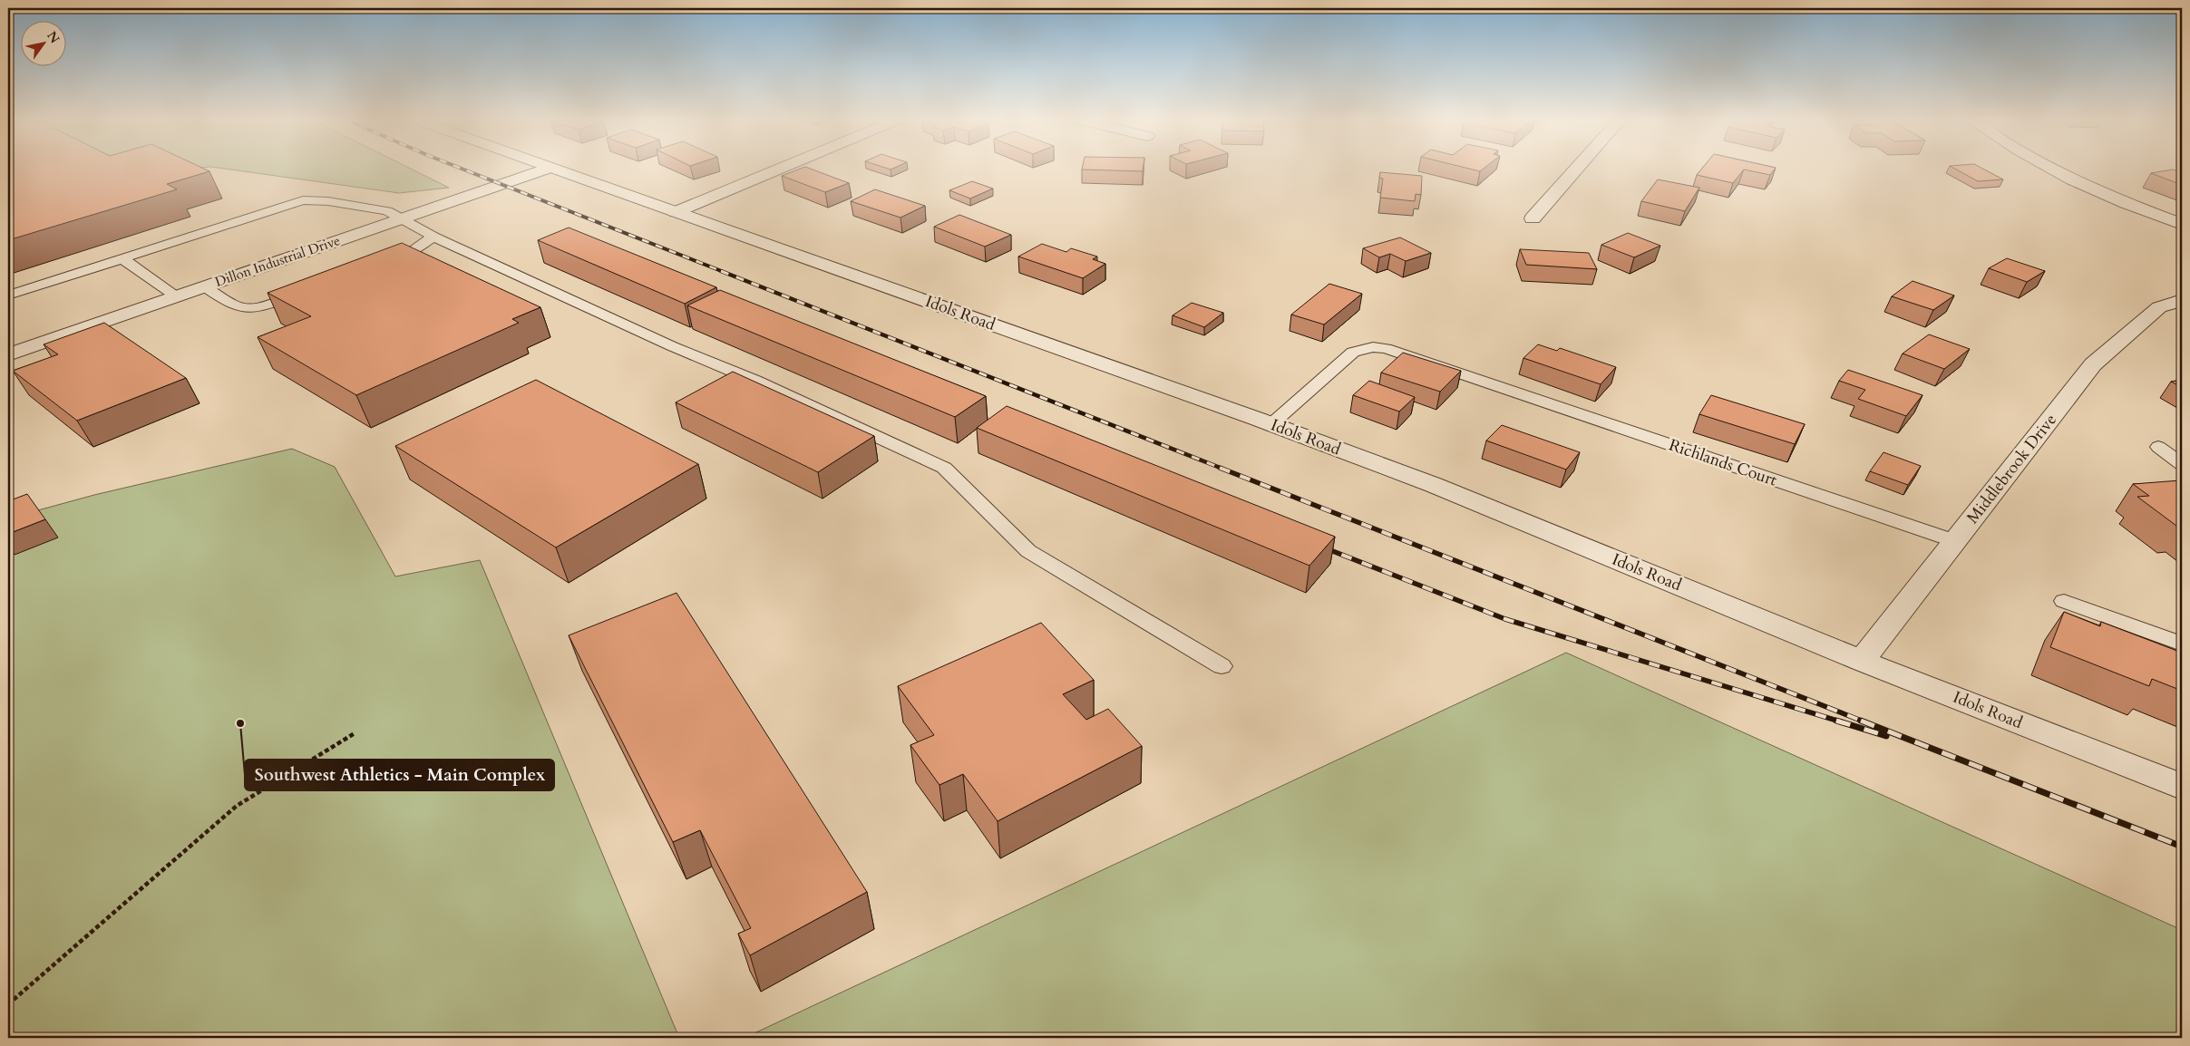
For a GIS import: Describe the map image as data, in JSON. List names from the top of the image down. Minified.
{"streets":{"street":["Dillon Industrial Drive","Idols Road","Middlebrook Drive"],"lane":["Richlands Court"]},"crossings":[["Idols Road","Richlands Court"],["Idols Road","Middlebrook Drive"],["Richlands Court","Middlebrook Drive"]],"places":["Southwest Athletics - Main Complex"],"north":"top right"}
